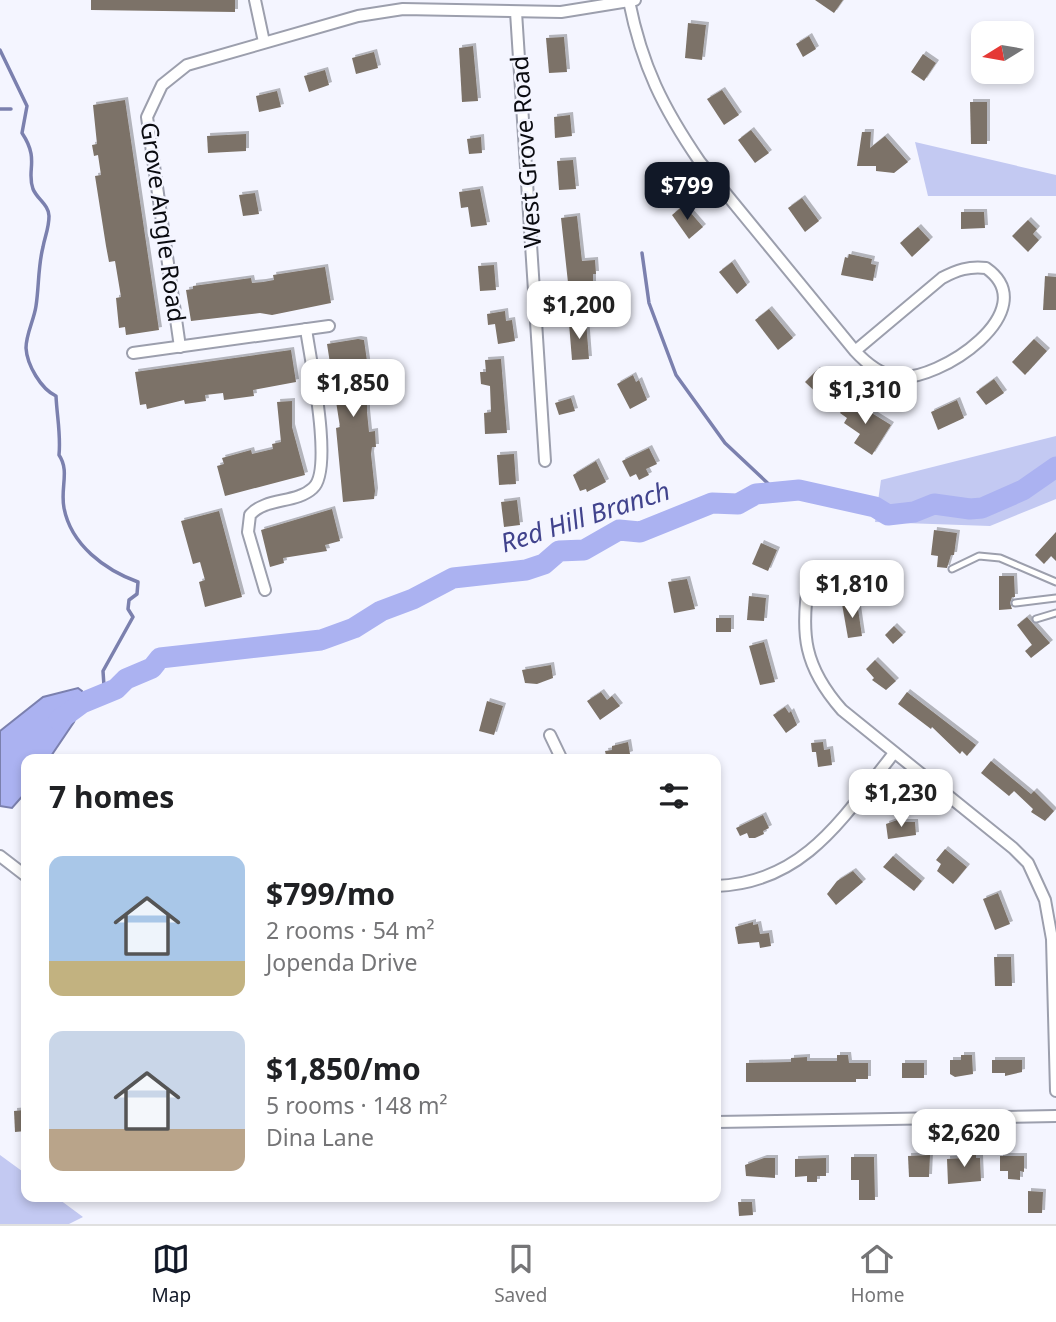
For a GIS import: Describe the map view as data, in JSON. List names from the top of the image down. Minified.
{"streets":{"street":["West Grove Road","Grove Angle Road"]},"crossings":[["West Grove Road","Grove Angle Road"]],"water":["Red Hill Branch"],"north":"left","page":{"price":["$799","$1,200","$1,850","$1,310","$1,810","$1,230","$2,620"],"heading":"7 homes","list":[{"name":"$799/mo","note":"2 rooms · 54 m² · Jopenda Drive"},{"name":"$1,850/mo","note":"5 rooms · 148 m² · Dina Lane"}],"tabs":["Map","Saved","Home"]}}
